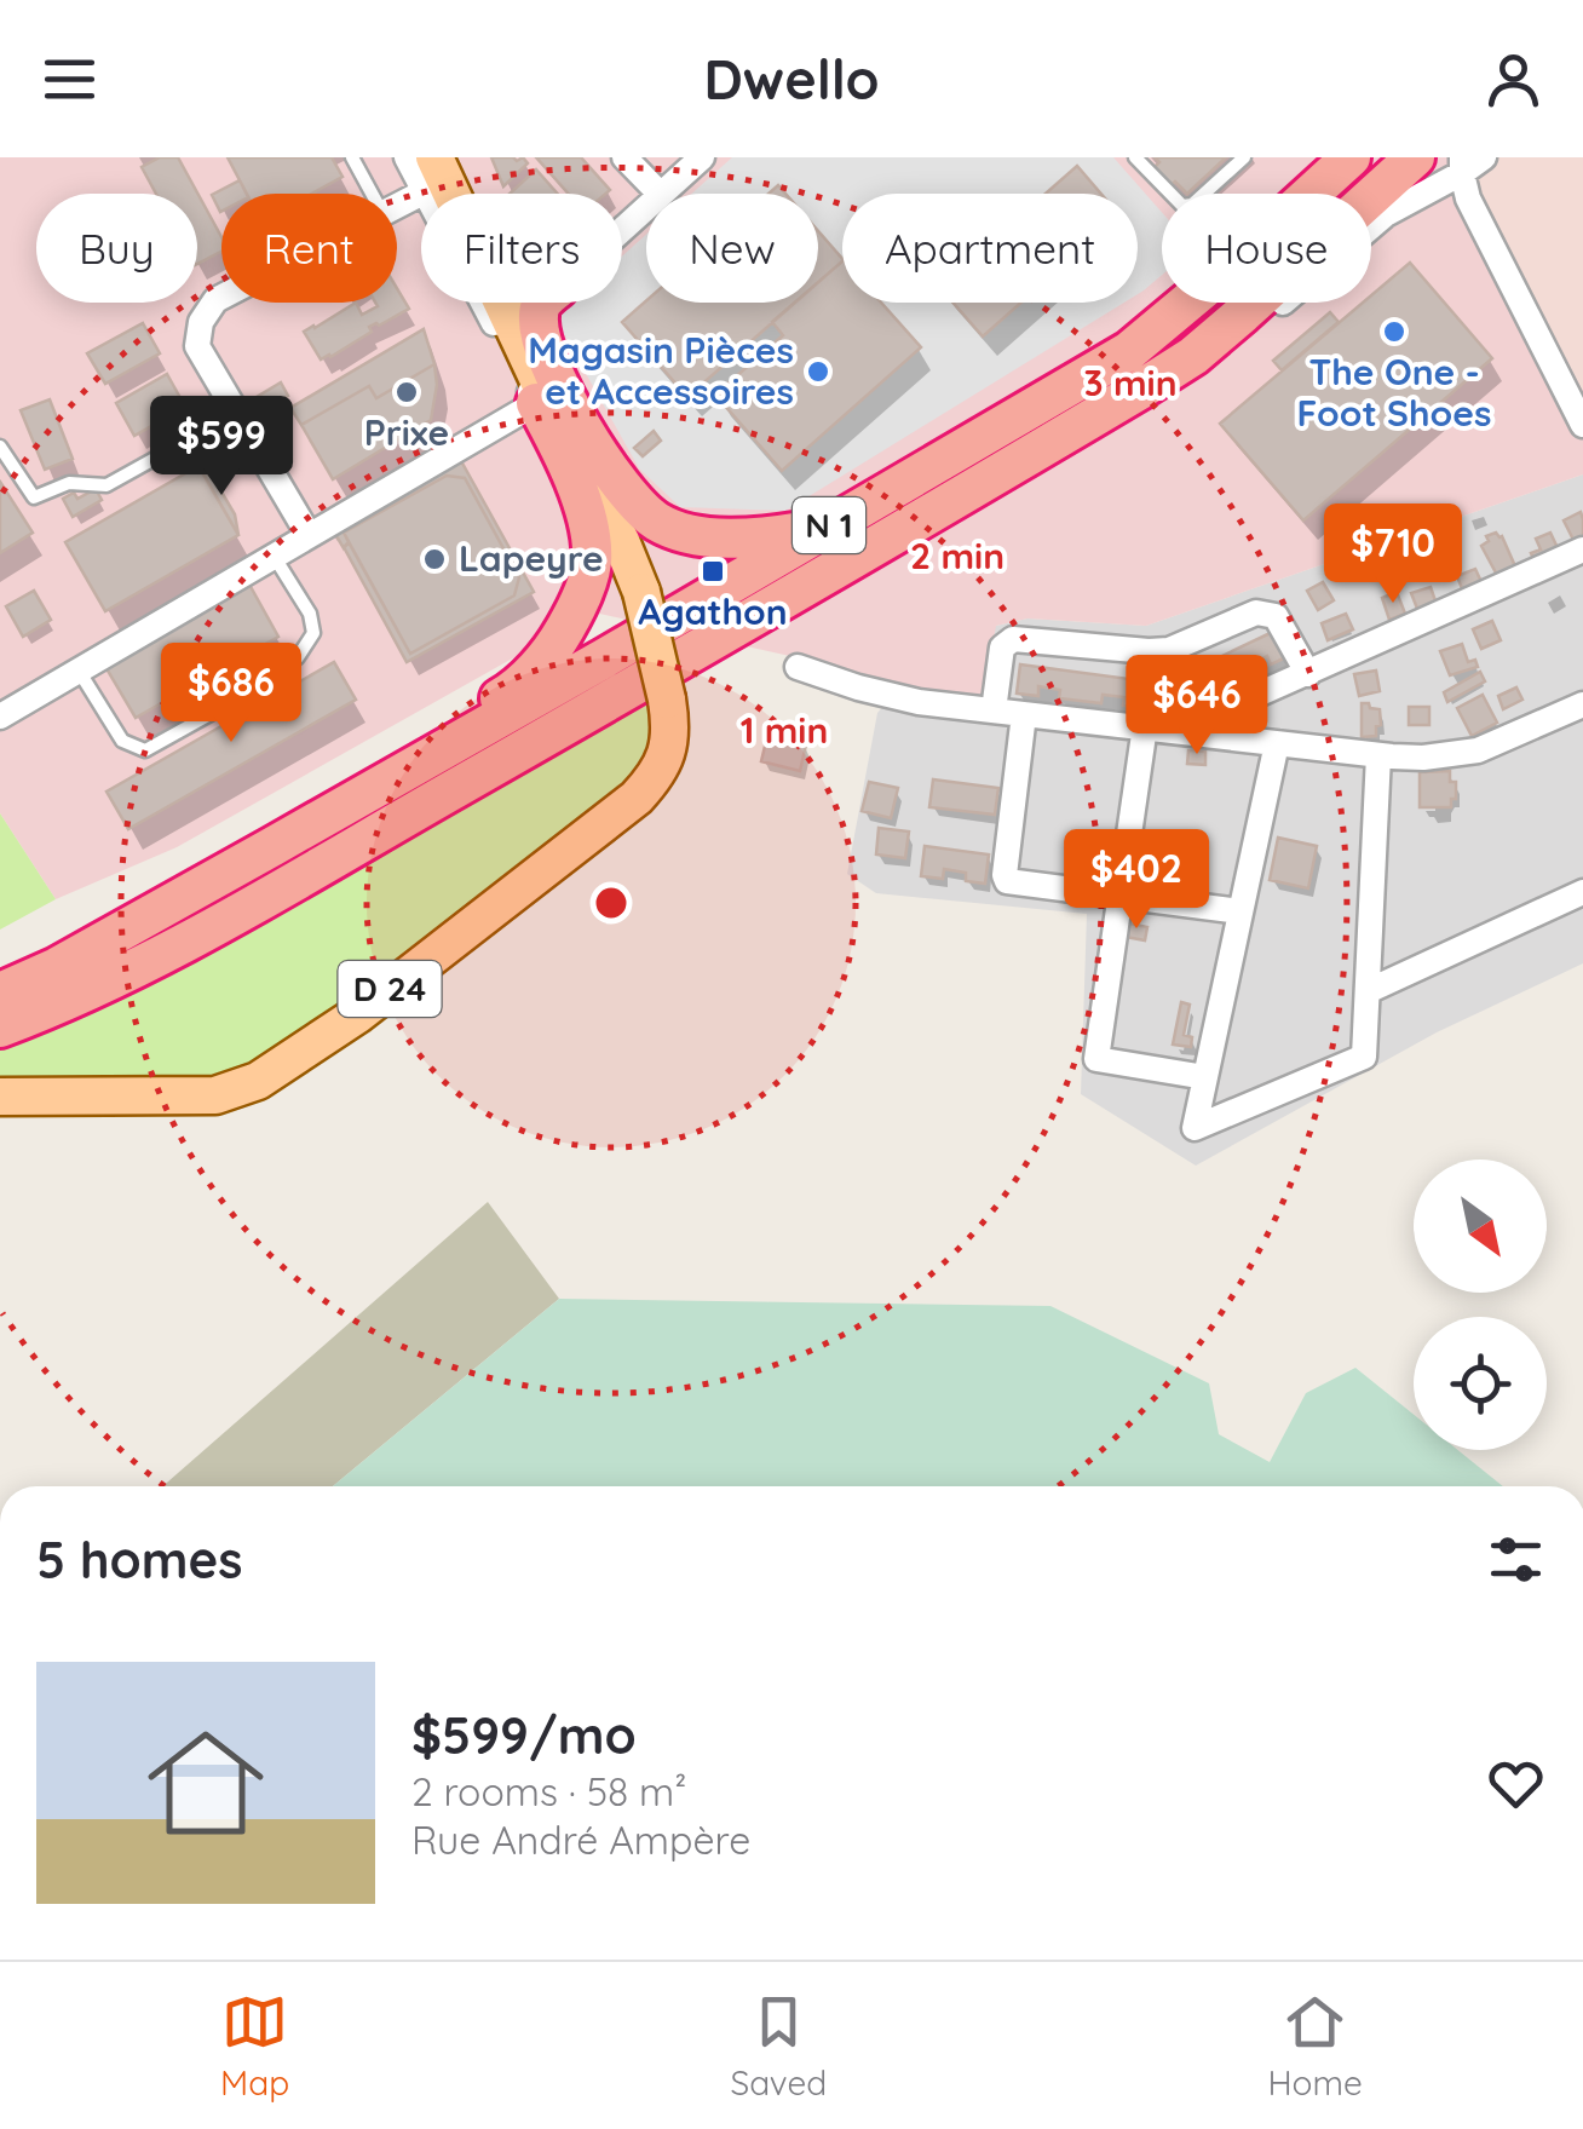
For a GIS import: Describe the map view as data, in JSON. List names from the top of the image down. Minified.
{"streets":{"highway":["N 1"],"main road":["D 24"]},"places":{"other":["The One - Foot Shoes","Magasin Pièces et Accessoires","Prixe","Lapeyre"],"transit":["Agathon"]},"north":"bottom right","page":{"header":"Dwello","chip":["Buy","Rent","Filters","New","Apartment","House"],"price":["$599","$710","$686","$646","$402"],"heading":"5 homes","list":[{"name":"$599/mo","note":"2 rooms · 58 m² · Rue André Ampère"}],"tabs":["Map","Saved","Home"]},"rings":["3 min","2 min","1 min"]}
